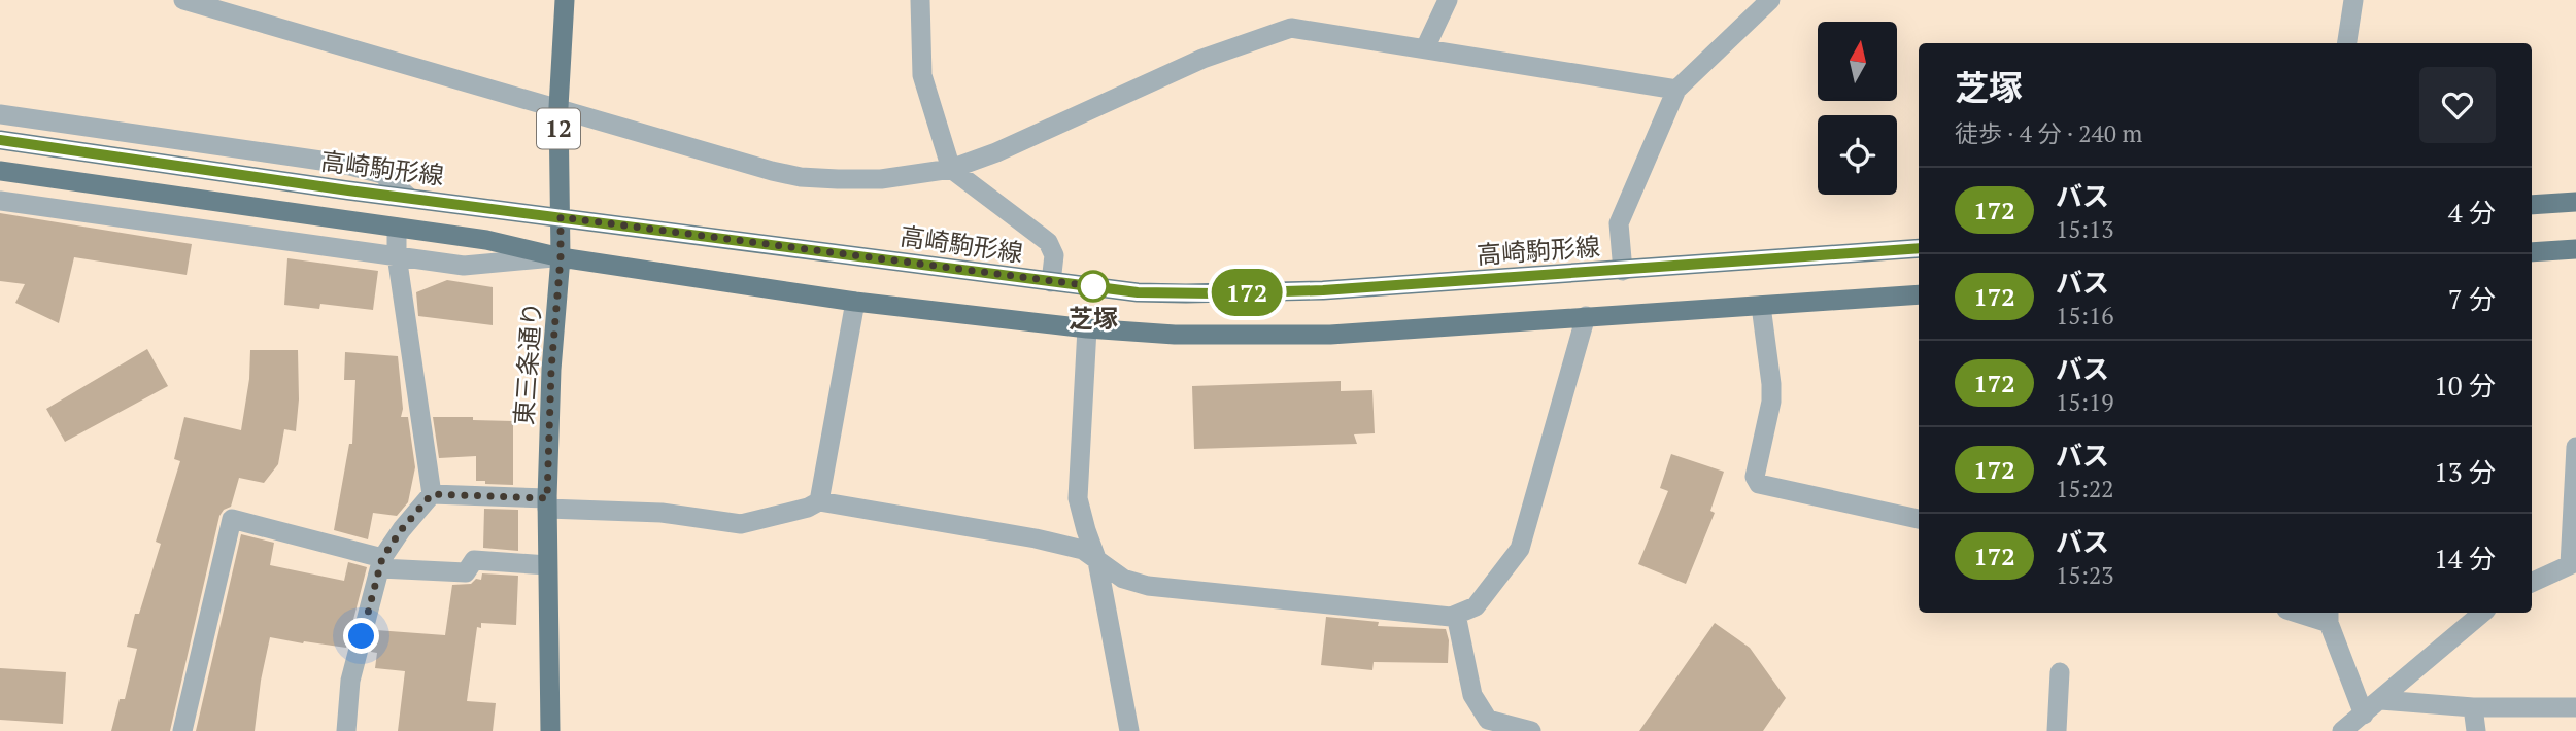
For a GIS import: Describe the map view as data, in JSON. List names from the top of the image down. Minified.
{"streets":{"main road":["12","高崎駒形線","東三条通り"]},"crossings":[["高崎駒形線","東三条通り"]],"places":["芝塚"],"lines":["bus line 172"],"north":"top","page":{"on_map":"172","heading":["芝塚","徒歩 · 4 分 · 240 m"],"list":[{"mark":"172","name":"バス","note":"15:13","value":"4 分"},{"mark":"172","name":"バス","note":"15:16","value":"7 分"},{"mark":"172","name":"バス","note":"15:19","value":"10 分"},{"mark":"172","name":"バス","note":"15:22","value":"13 分"},{"mark":"172","name":"バス","note":"15:23","value":"14 分"}]}}
